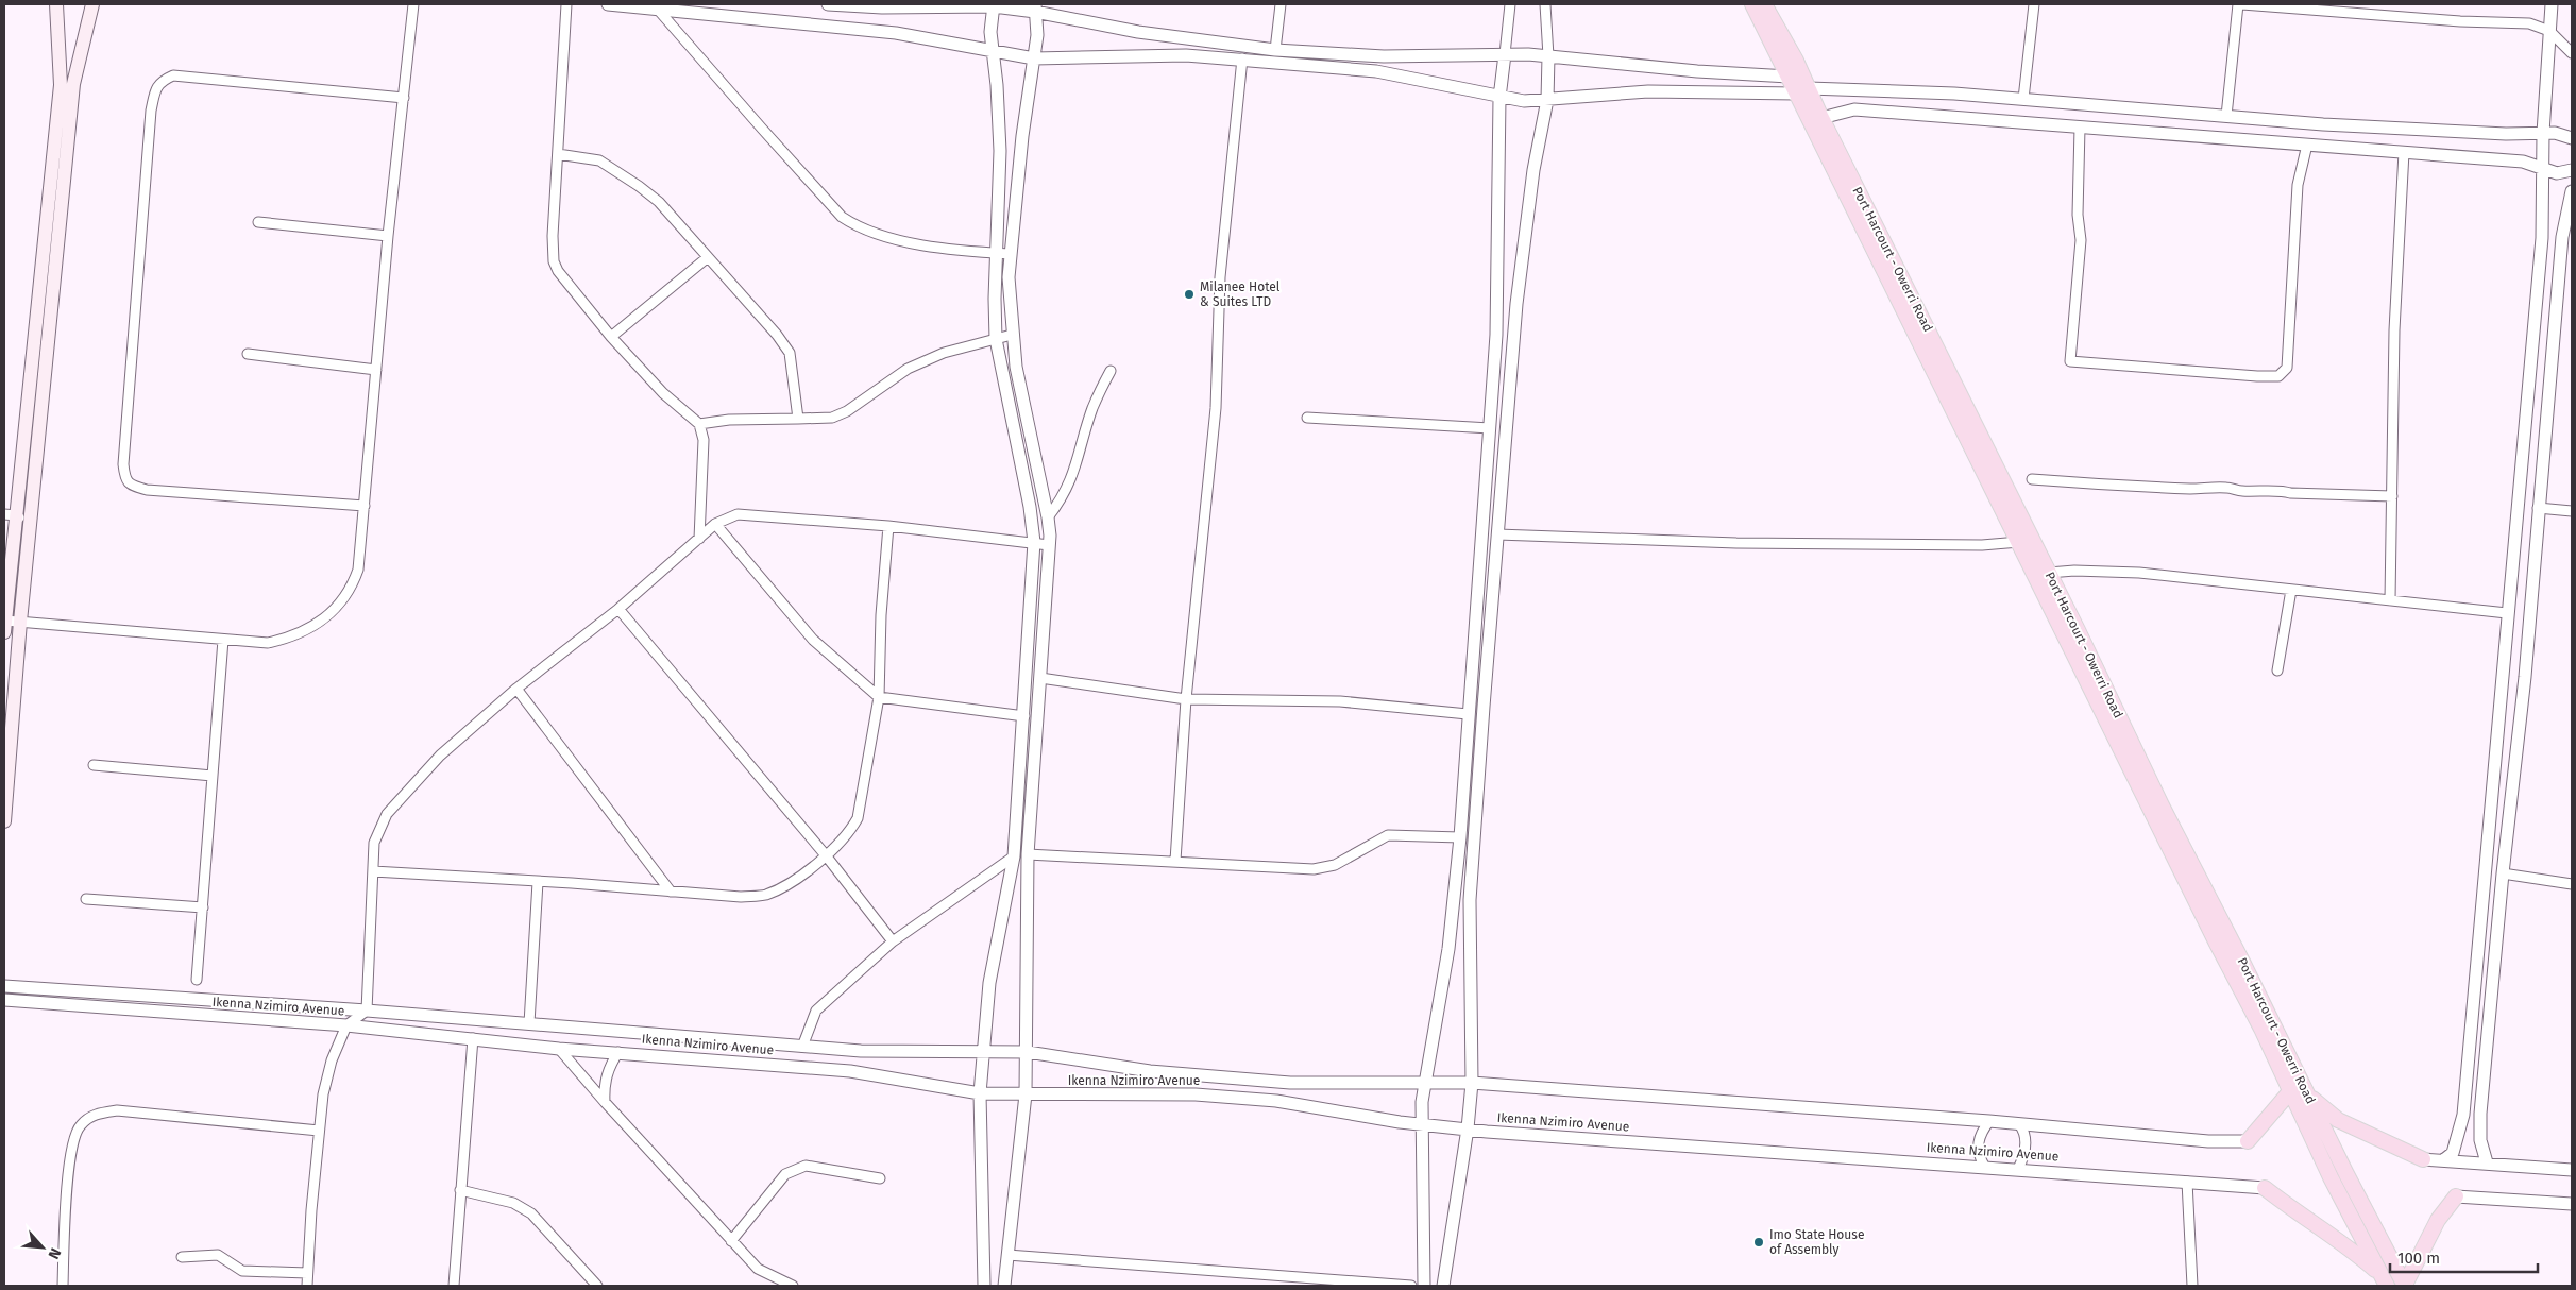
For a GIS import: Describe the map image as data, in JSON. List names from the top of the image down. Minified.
{"streets":{"main road":["Port Harcourt - Owerri Road"],"street":["Ikenna Nzimiro Avenue"]},"places":["Milanee Hotel & Suites LTD","Imo State House of Assembly"],"scale_bar":"100 m","north":"bottom right"}
